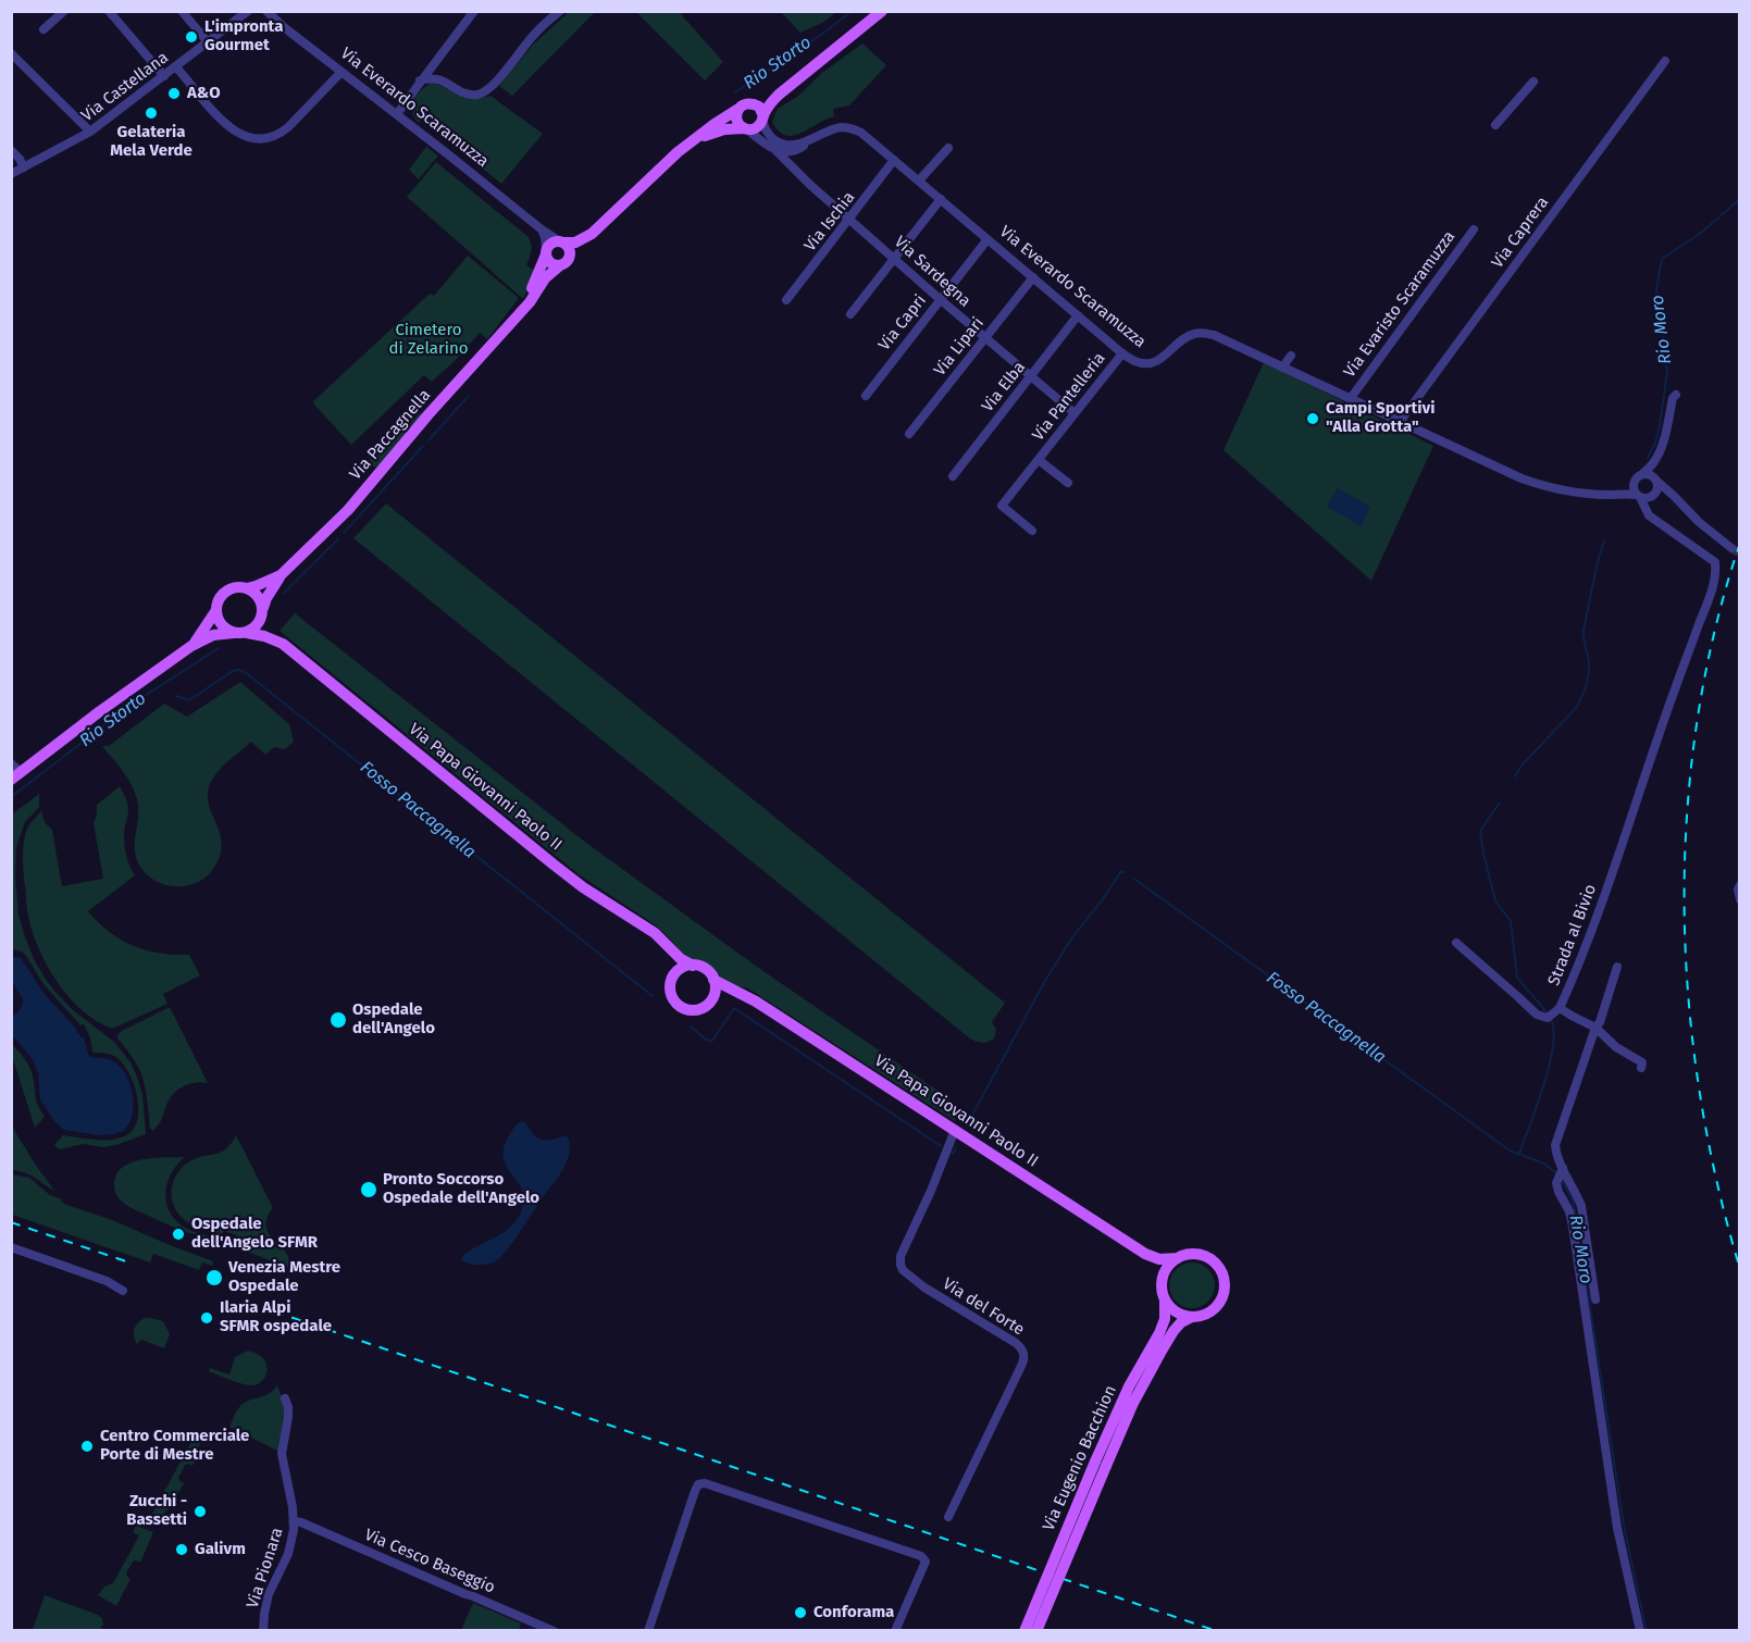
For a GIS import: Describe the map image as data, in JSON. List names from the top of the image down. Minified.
{"streets":{"main road":["Via Paccagnella","Via Papa Giovanni Paolo II","Via Eugenio Bacchion"],"street":["Via Castellana","Via Everardo Scaramuzza","Via Ischia","Via Caprera","Via Sardegna","Via Evaristo Scaramuzza","Via Capri","Via Lipari","Via Elba","Via Pantelleria","Strada al Bivio","Via del Forte","Via Cesco Baseggio","Via Pionara"]},"crossings":[["Via Everardo Scaramuzza","Via Ischia"],["Via Everardo Scaramuzza","Via Caprera"],["Via Everardo Scaramuzza","Via Sardegna"],["Via Everardo Scaramuzza","Via Evaristo Scaramuzza"],["Via Everardo Scaramuzza","Via Capri"],["Via Everardo Scaramuzza","Via Lipari"],["Via Everardo Scaramuzza","Via Elba"],["Via Everardo Scaramuzza","Via Pantelleria"],["Via Everardo Scaramuzza","Via Paccagnella"],["Via Ischia","Via Sardegna"],["Via Sardegna","Via Capri"],["Via Sardegna","Via Lipari"],["Via Sardegna","Via Elba"],["Via Sardegna","Via Pantelleria"],["Via Paccagnella","Via Papa Giovanni Paolo II"],["Via Papa Giovanni Paolo II","Via del Forte"],["Via Papa Giovanni Paolo II","Via Eugenio Bacchion"],["Via Cesco Baseggio","Via Pionara"]],"water":["Rio Storto","Rio Moro","Fosso Paccagnella"],"parks":["Cimetero di Zelarino"],"places":["L'impronta Gourmet","A&O","Gelateria Mela Verde","Campi Sportivi \"Alla Grotta\"","Ospedale dell'Angelo","Pronto Soccorso Ospedale dell'Angelo","Ospedale dell'Angelo SFMR","Venezia Mestre Ospedale","Ilaria Alpi SFMR ospedale","Centro Commerciale Porte di Mestre","Zucchi - Bassetti","Galivm","Conforama"]}
